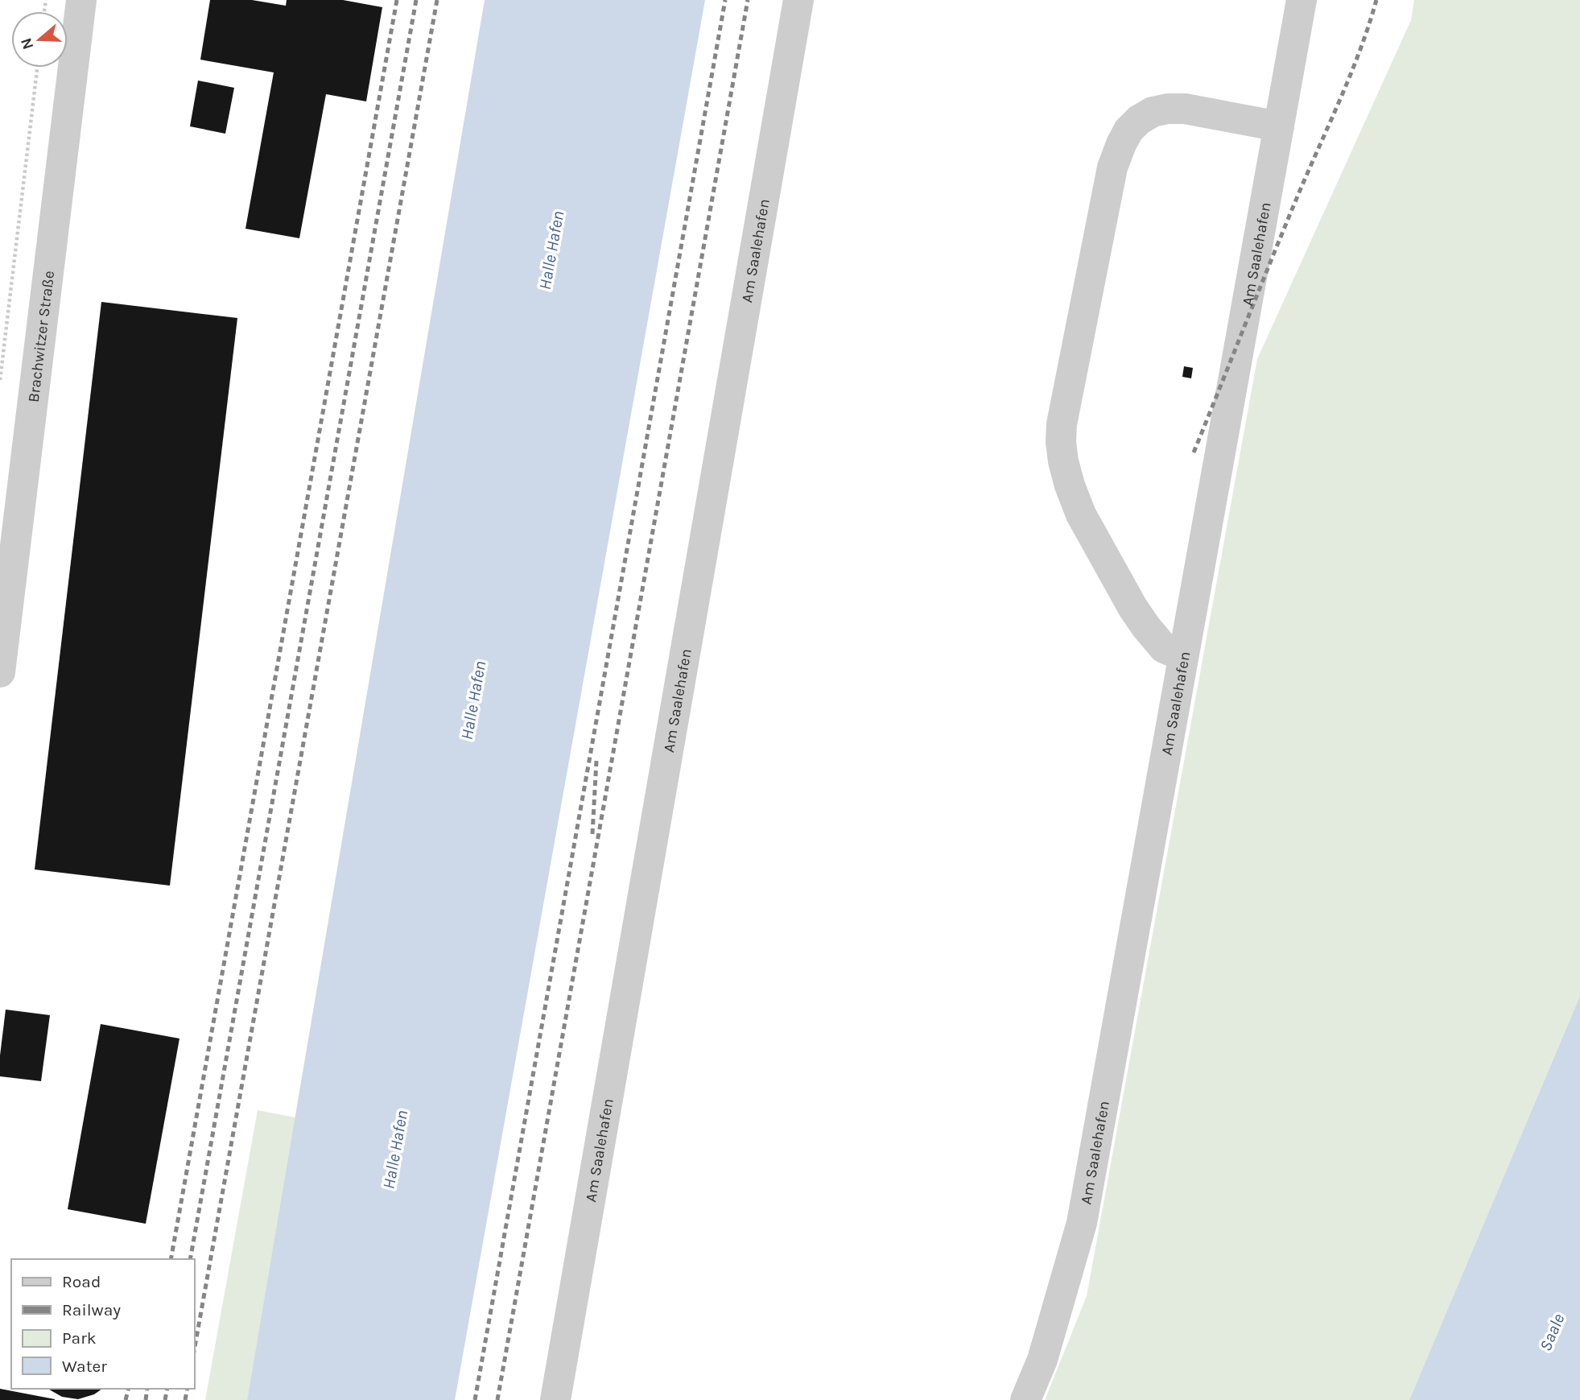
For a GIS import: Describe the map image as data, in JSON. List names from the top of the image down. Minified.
{"streets":{"street":["Am Saalehafen","Brachwitzer Straße"]},"water":["Halle Hafen","Saale"],"legend":["Road","Railway","Park","Water"],"north":"left"}
